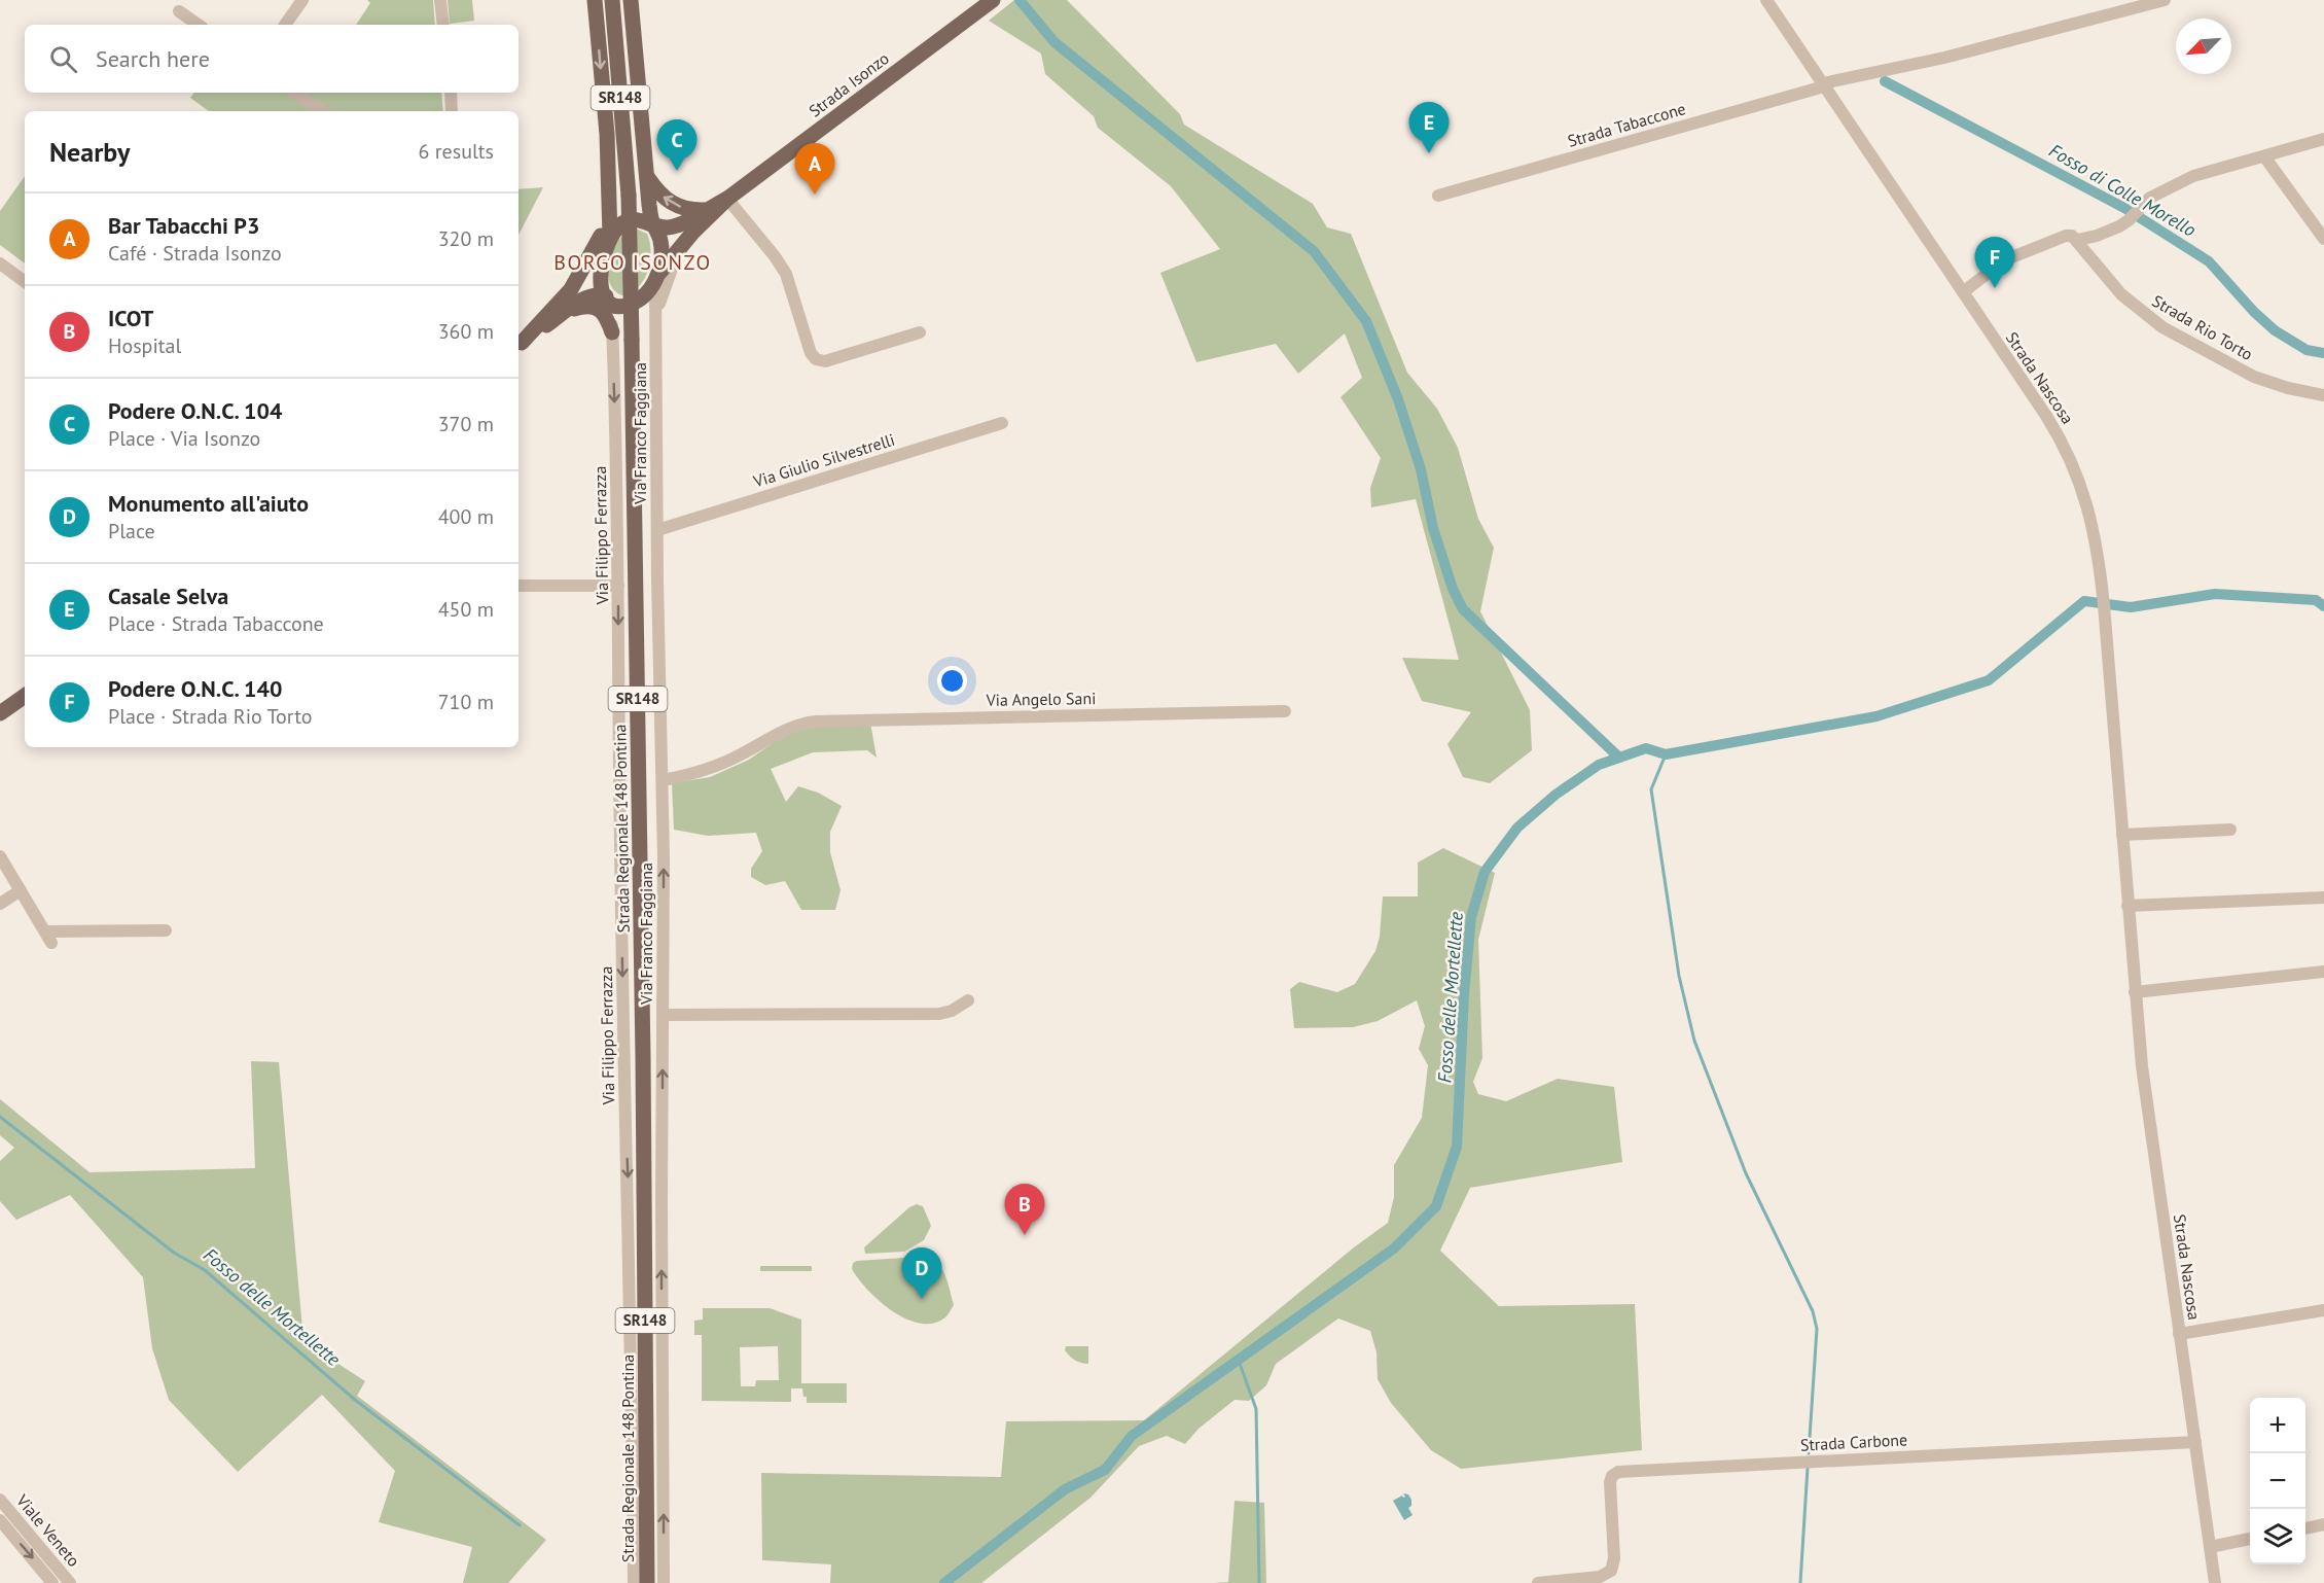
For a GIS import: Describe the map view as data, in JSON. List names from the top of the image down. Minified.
{"streets":{"main road":["Strada Isonzo","SR148","Strada Regionale 148 Pontina"],"street":["Strada Tabaccone","Strada Rio Torto","Strada Nascosa","Via Franco Faggiana","Via Giulio Silvestrelli","Via Filippo Ferrazza","Via Angelo Sani","Strada Carbone","Viale Veneto"]},"crossings":[["Strada Tabaccone","Strada Nascosa"],["Strada Nascosa","Strada Carbone"],["Via Franco Faggiana","Via Giulio Silvestrelli"],["Via Franco Faggiana","Via Filippo Ferrazza"],["Via Franco Faggiana","Via Angelo Sani"]],"one_way":["Via Franco Faggiana","Via Filippo Ferrazza"],"districts":["BORGO ISONZO"],"water":["Fosso di Colle Morello","Fosso delle Mortellette"],"north":"bottom left","page":{"search":"Search here","pins":["E","C","A","F","B","D"],"heading":["Nearby","6 results"],"list":[{"mark":"A","name":"Bar Tabacchi P3","note":"Café · Strada Isonzo","value":"320 m"},{"mark":"B","name":"ICOT","note":"Hospital","value":"360 m"},{"mark":"C","name":"Podere O.N.C. 104","note":"Place · Via Isonzo","value":"370 m"},{"mark":"D","name":"Monumento all'aiuto","note":"Place","value":"400 m"},{"mark":"E","name":"Casale Selva","note":"Place · Strada Tabaccone","value":"450 m"},{"mark":"F","name":"Podere O.N.C. 140","note":"Place · Strada Rio Torto","value":"710 m"}],"map_buttons":["+","−"]}}
